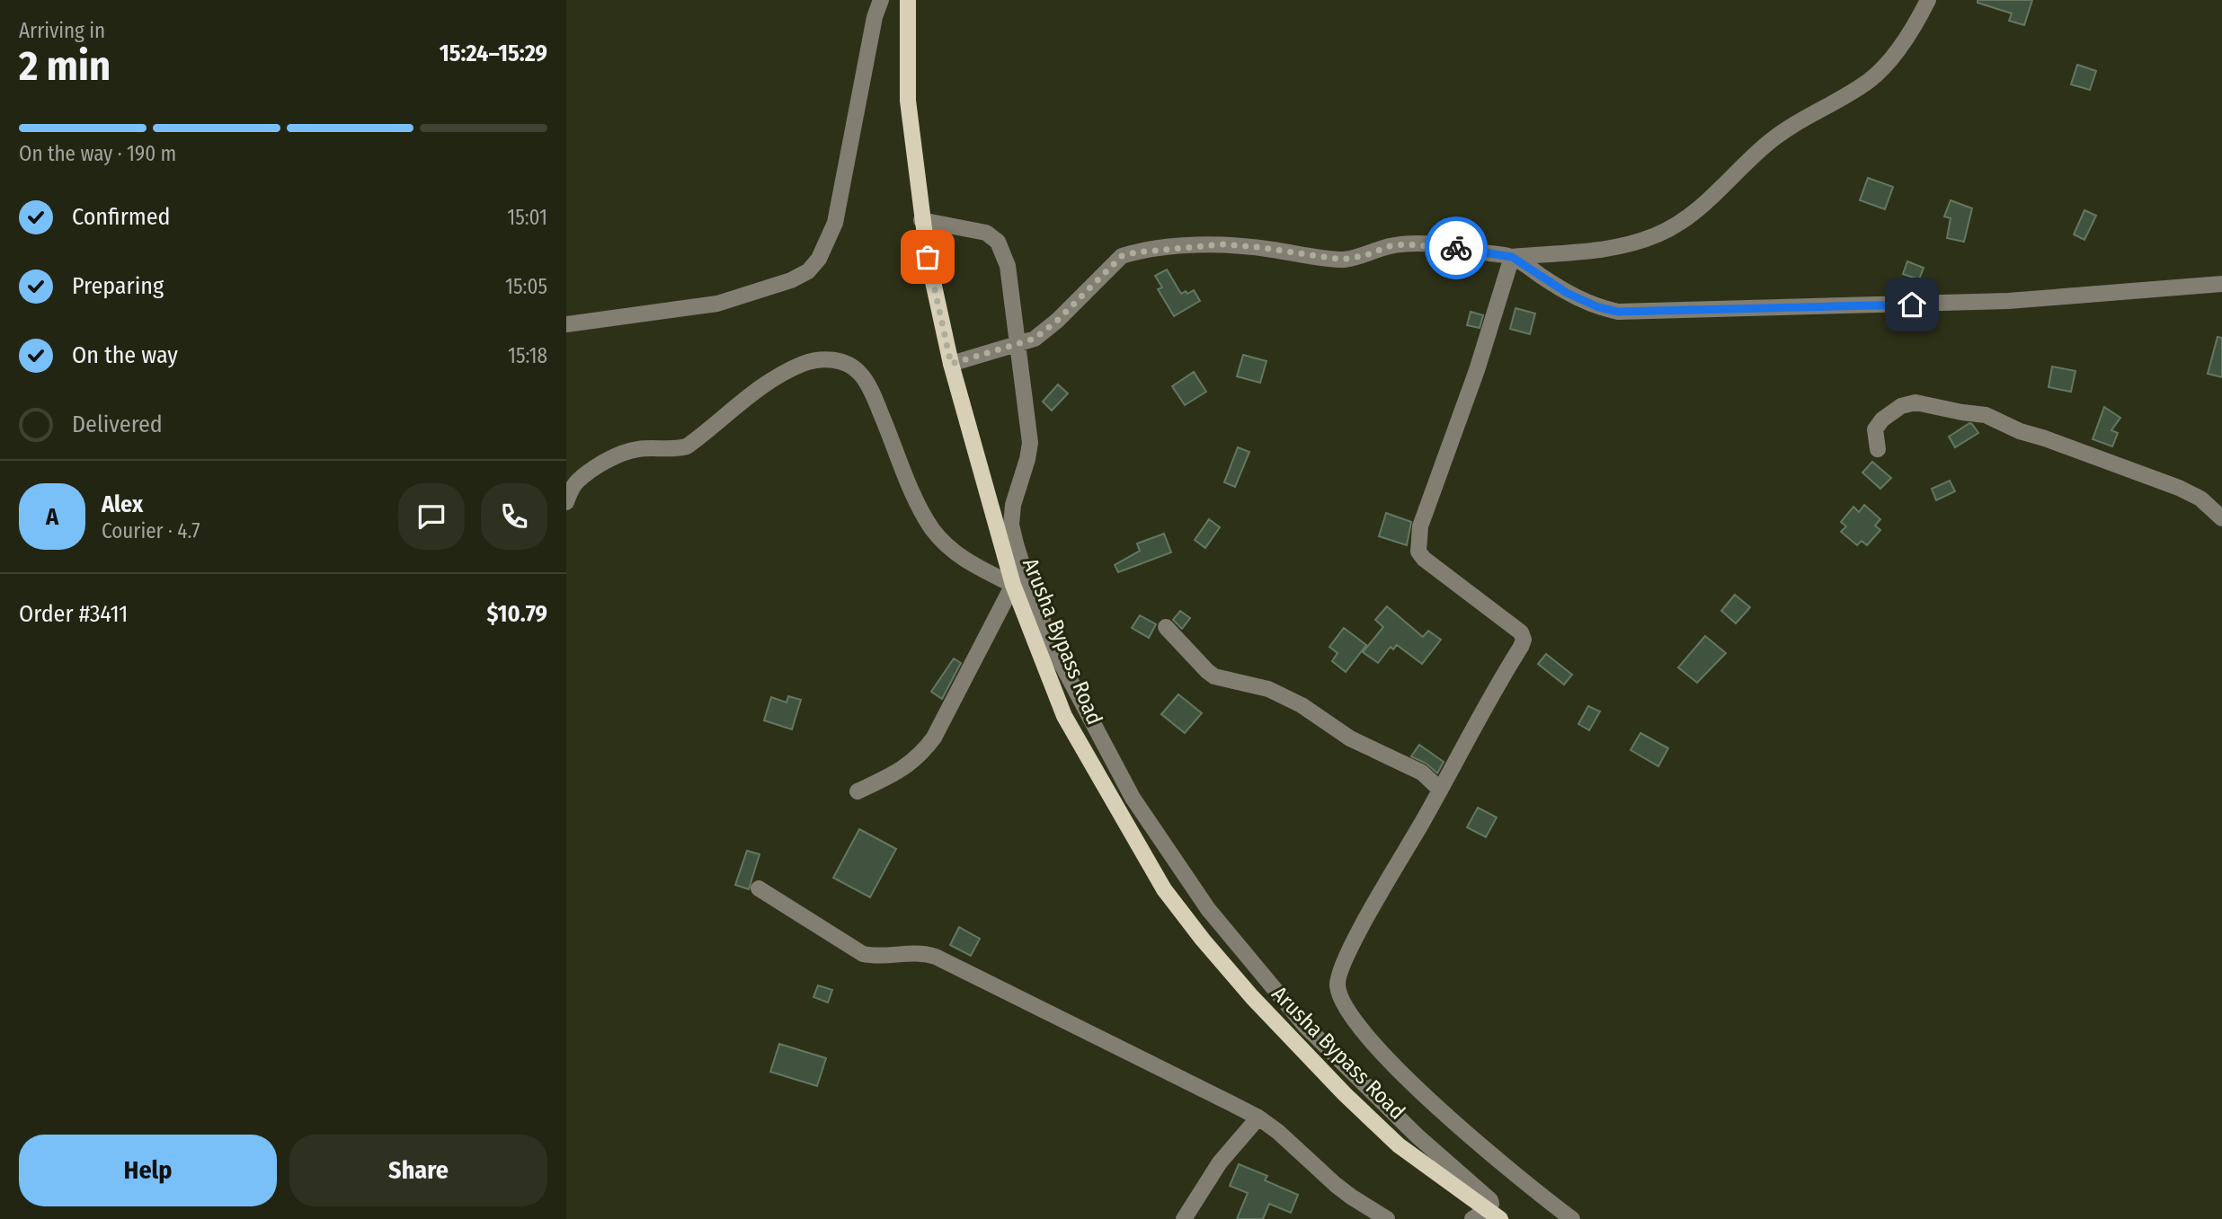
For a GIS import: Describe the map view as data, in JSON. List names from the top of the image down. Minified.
{"streets":{"main road":["Arusha Bypass Road"]},"page":{"heading":["2 min","Arriving in","15:24–15:29"],"panel":["Alex","Courier · 4.7","Order #3411","$10.79"],"bar":"On the way · 190 m","list":[["Confirmed","15:01"],["Preparing","15:05"],["On the way","15:18"],"Delivered"],"round":"A","buttons":["Help","Share"]}}
